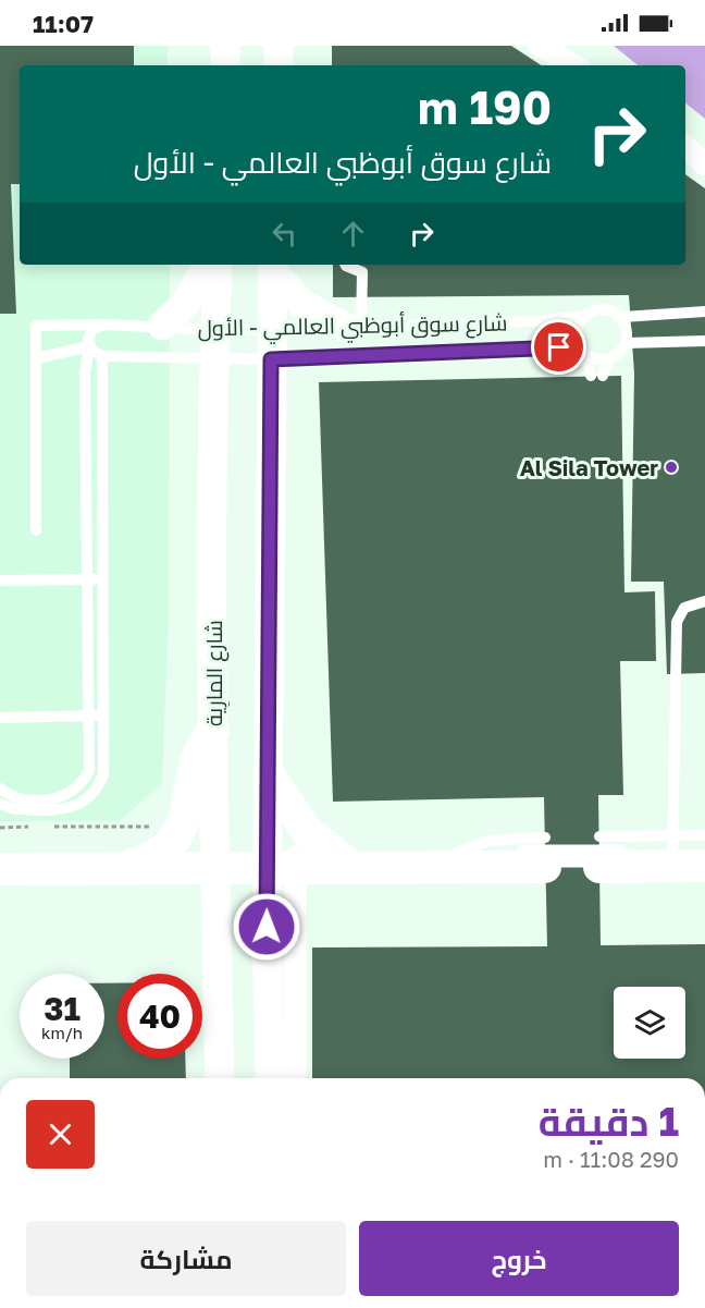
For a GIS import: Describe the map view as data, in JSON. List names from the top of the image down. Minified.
{"streets":{"street":["شارع المارِية"],"lane":["شارع سوق أبوظبي العالمي - الأول"]},"crossings":[["شارع سوق أبوظبي العالمي - الأول","شارع المارِية"]],"places":["Al Sila Tower"],"page":{"status":"11:07","turn":["190 m","شارع سوق أبوظبي العالمي - الأول"],"speed":"31 km/h","limit":"40","heading":["1 دقيقة","290 m · 11:08"],"buttons":["خروج","مشاركة"]}}
